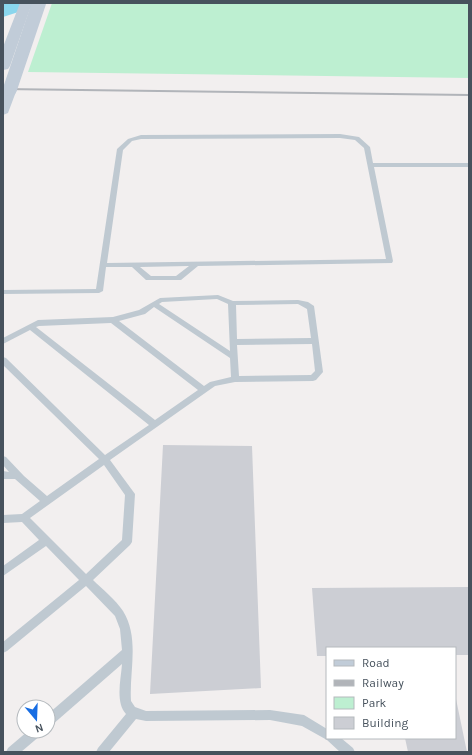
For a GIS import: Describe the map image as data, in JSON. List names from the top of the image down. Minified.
{"legend":["Road","Railway","Park","Building"],"north":"bottom"}
